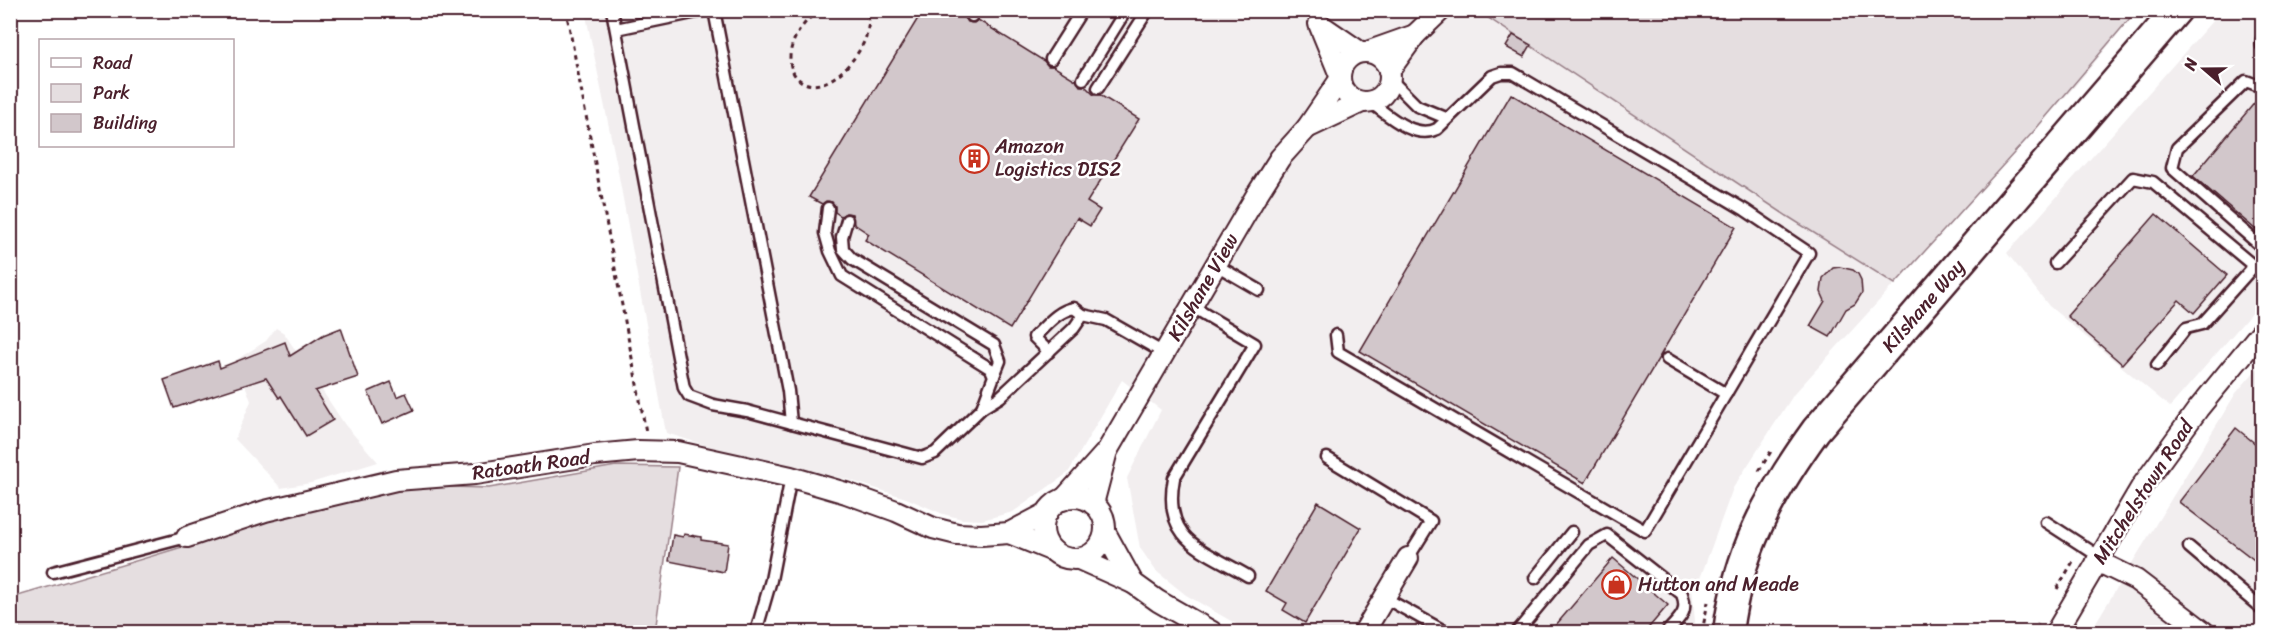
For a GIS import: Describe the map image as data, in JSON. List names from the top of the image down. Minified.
{"streets":{"street":["Kilshane View","Kilshane Way","Ratoath Road","Mitchelstown Road"]},"crossings":[["Kilshane View","Ratoath Road"]],"places":{"building":["Amazon Logistics DIS2"],"shop":["Hutton and Meade"]},"legend":["Road","Park","Building"],"north":"left"}
